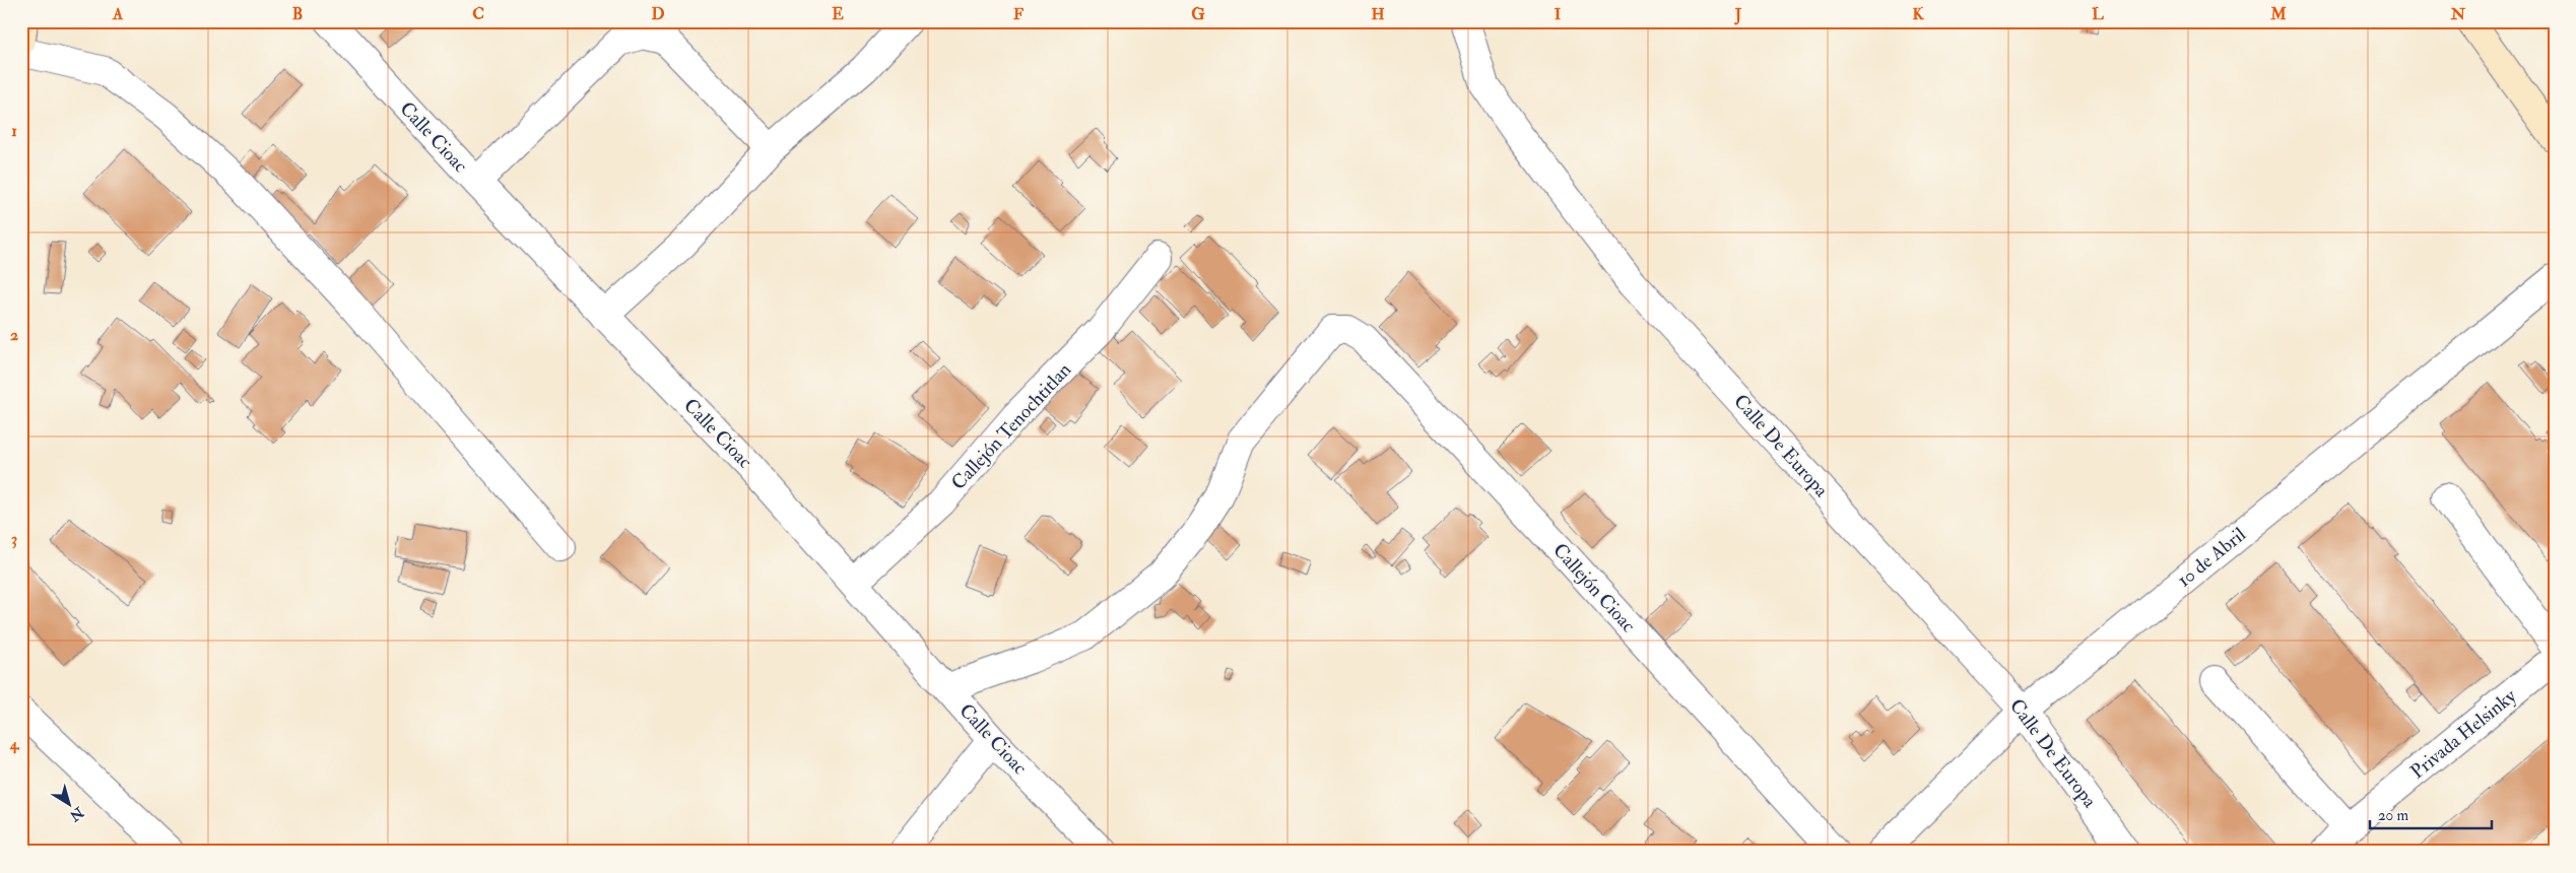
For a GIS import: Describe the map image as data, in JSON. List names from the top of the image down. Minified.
{"streets":{"street":["Calle Cioac","Callejón Tenochtitlan","Calle De Europa","10 de Abril","Callejón Cioac","Privada Helsinky"]},"crossings":[["Calle Cioac","Callejón Tenochtitlan"],["Calle Cioac","Callejón Cioac"],["Calle De Europa","10 de Abril"]],"scale_bar":"20 m","north":"bottom right","grid":{"columns":["A","B","C","D","E","F","G","H","I","J","K","L","M","N"],"rows":["1","2","3","4"]}}
